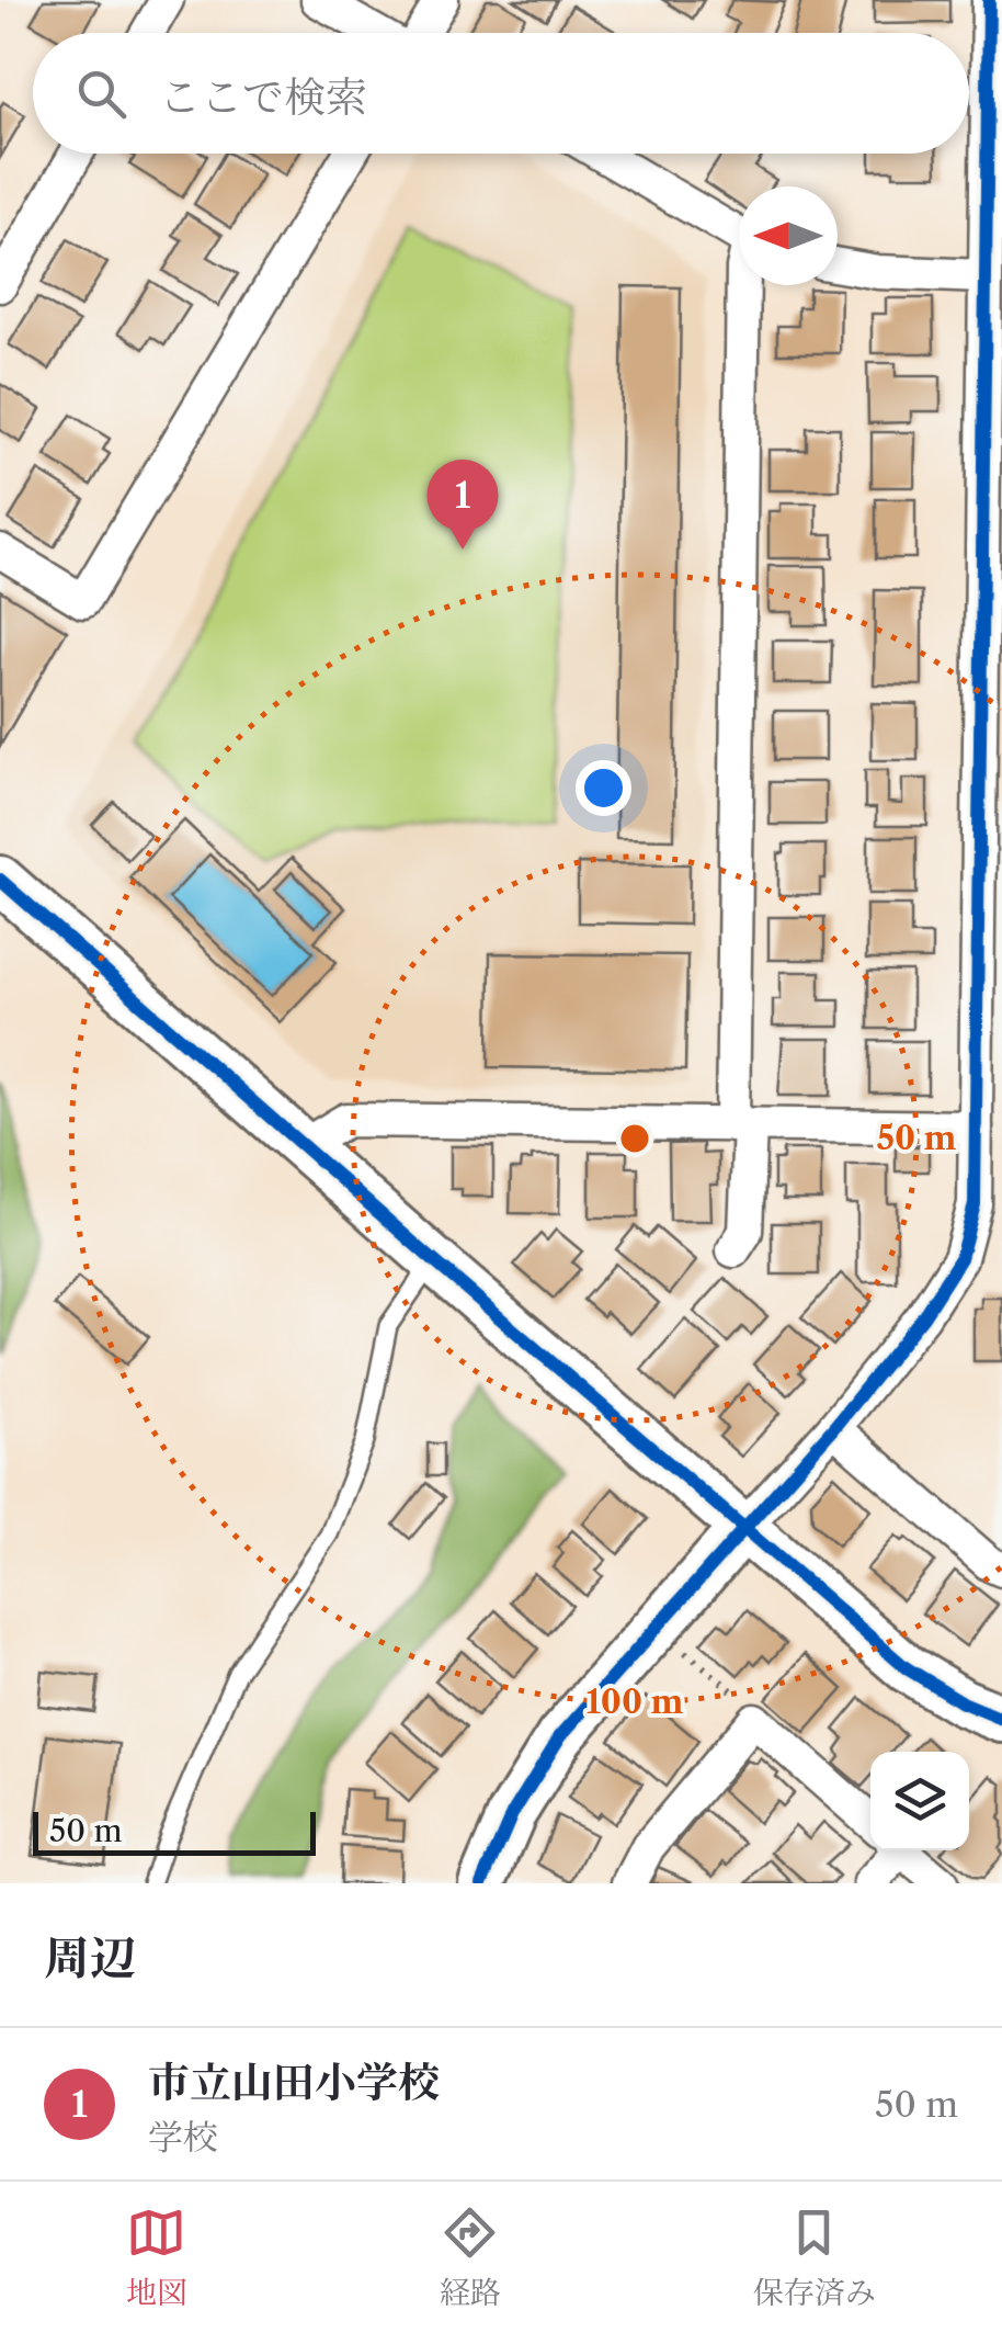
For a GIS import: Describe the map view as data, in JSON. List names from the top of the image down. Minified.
{"scale_bar":"50 m","north":"left","page":{"search":"ここで検索","pins":"1","scale":"50 m","heading":"周辺","list":[{"mark":"1","name":"市立山田小学校","note":"学校","value":"50 m"}],"nav":["地図","経路","保存済み"]},"rings":["50 m","100 m"]}
